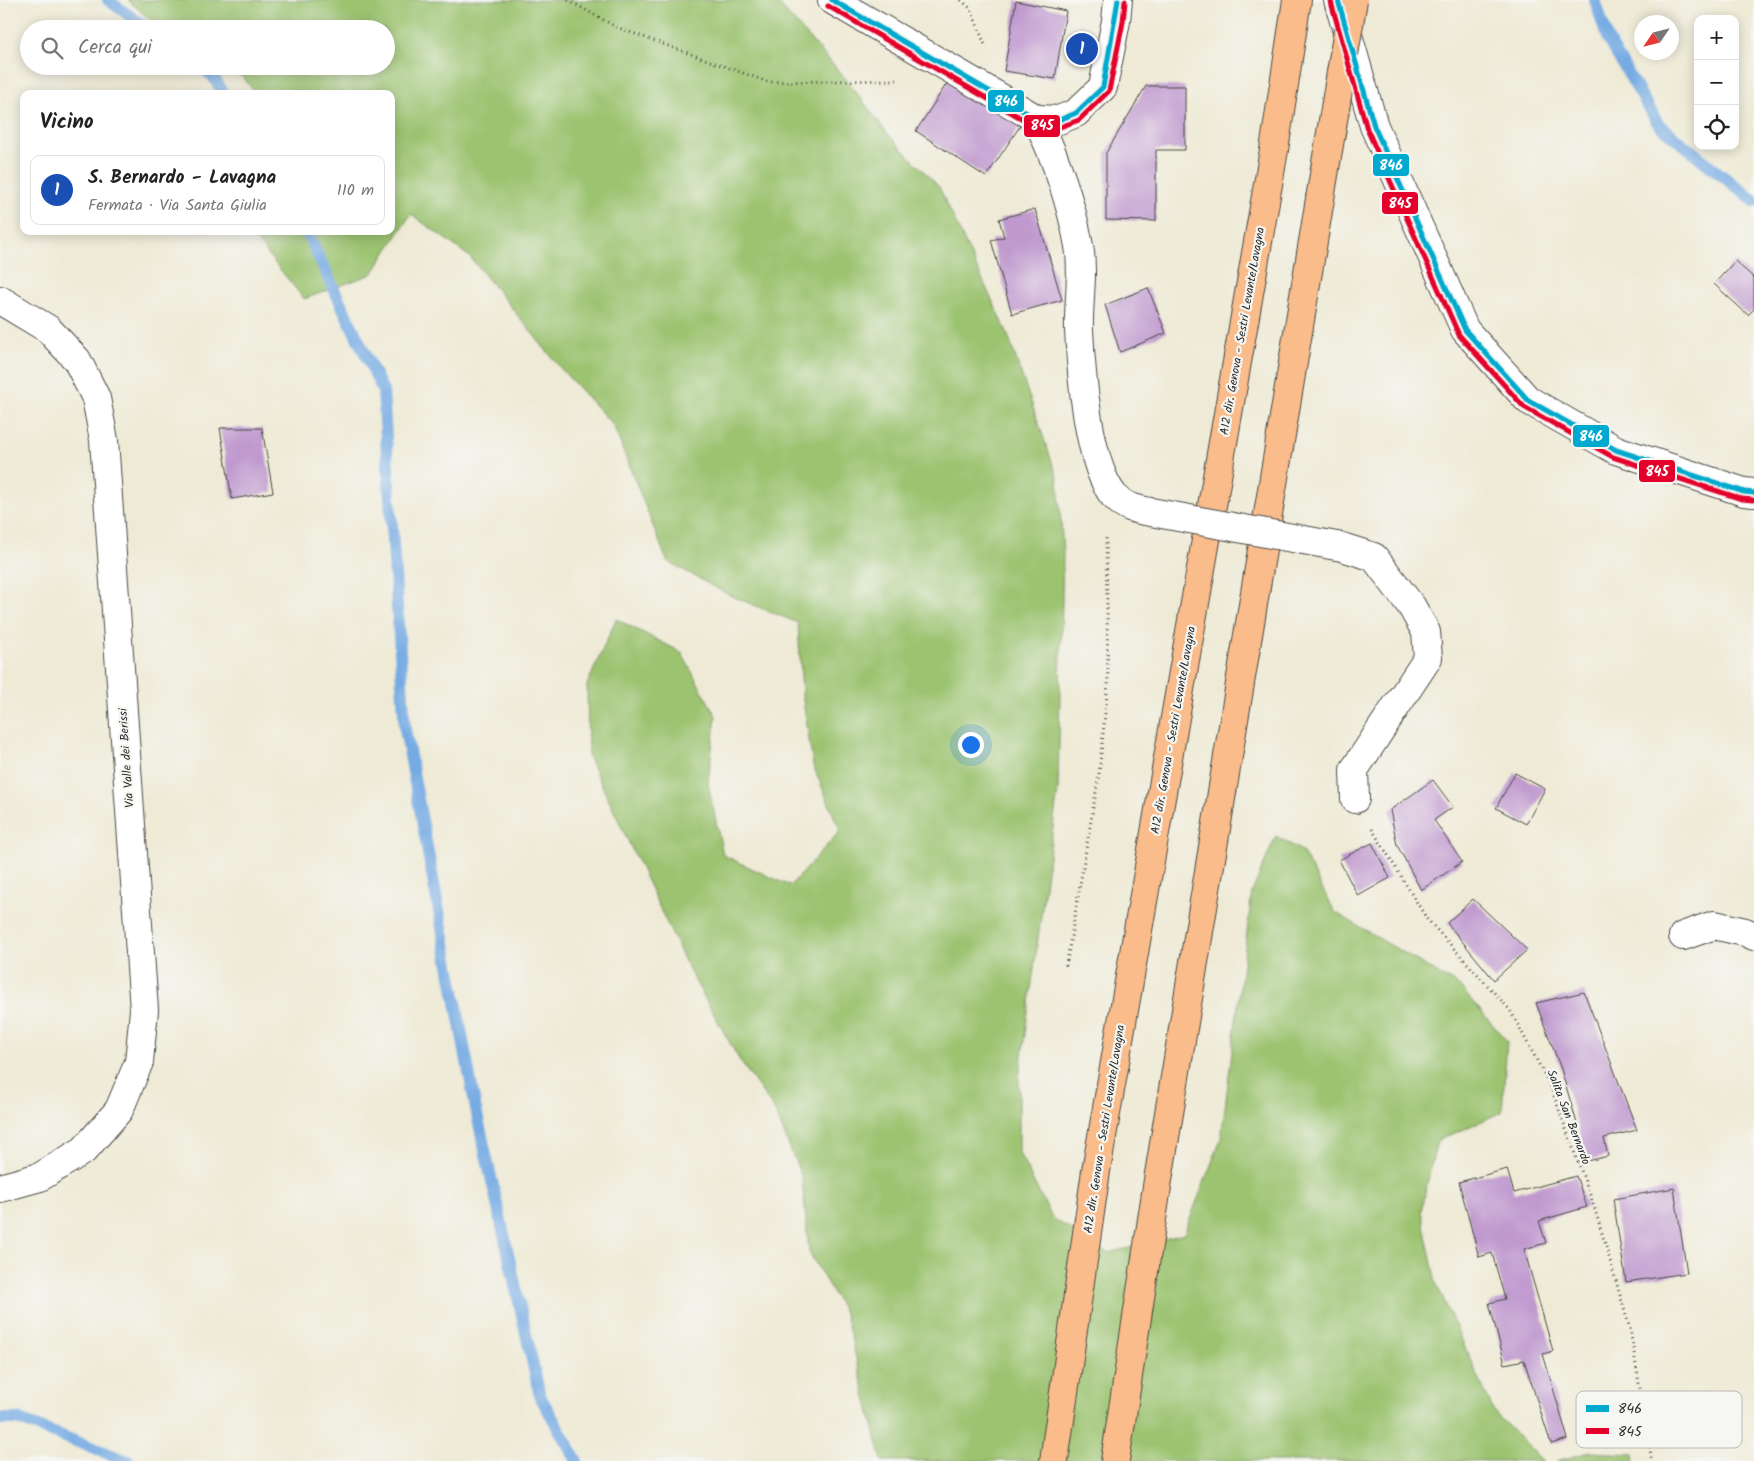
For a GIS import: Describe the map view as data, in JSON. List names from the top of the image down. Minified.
{"streets":{"highway":["A12 dir. Genova - Sestri Levante/Lavagna"],"street":["Via Valle dei Berissi"],"path":["Salita San Bernardo"]},"lines":["transit line 846","transit line 845"],"legend":["846","845"],"north":"bottom left","page":{"map_buttons":["+","−"],"search":"Cerca qui","pins":"1","heading":"Vicino","list":[{"mark":"1","name":"S. Bernardo - Lavagna","note":"Fermata · Via Santa Giulia","value":"110 m"}]}}
